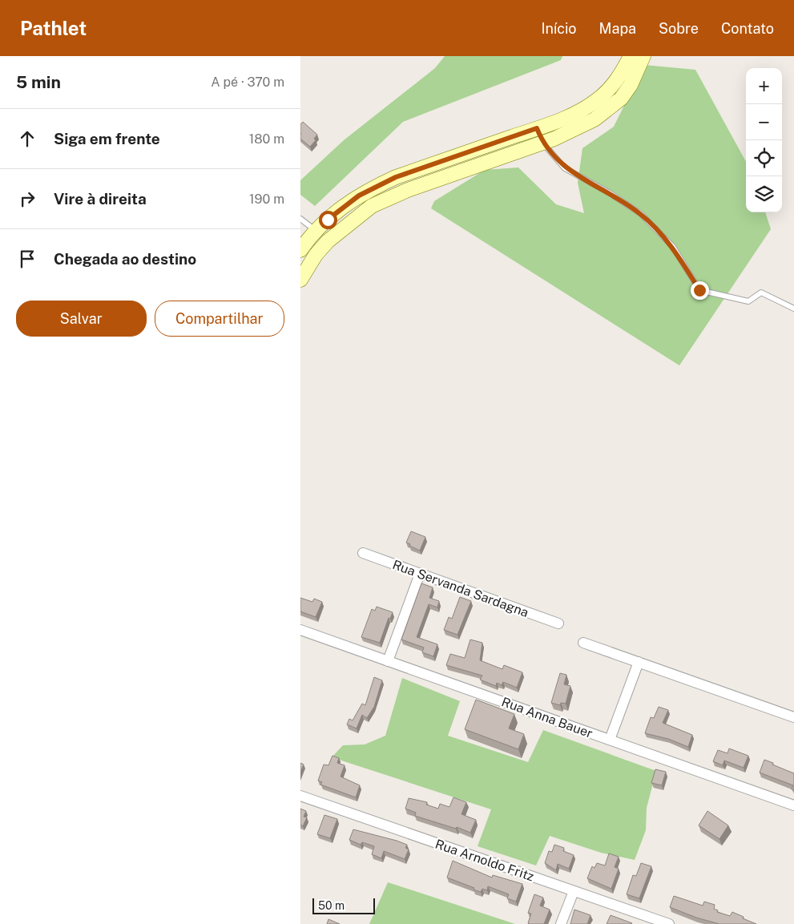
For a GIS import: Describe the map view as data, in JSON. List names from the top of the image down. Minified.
{"streets":{"street":["Rua Servanda Sardagna","Rua Anna Bauer","Rua Arnoldo Fritz"]},"scale_bar":"50 m","page":{"header":"Pathlet","nav":["Início","Mapa","Sobre","Contato"],"heading":["5 min","A pé · 370 m"],"map_buttons":["+","−"],"list":[["Siga em frente","180 m"],["Vire à direita","190 m"],"Chegada ao destino"],"buttons":["Salvar","Compartilhar"],"scale":"50 m"}}
